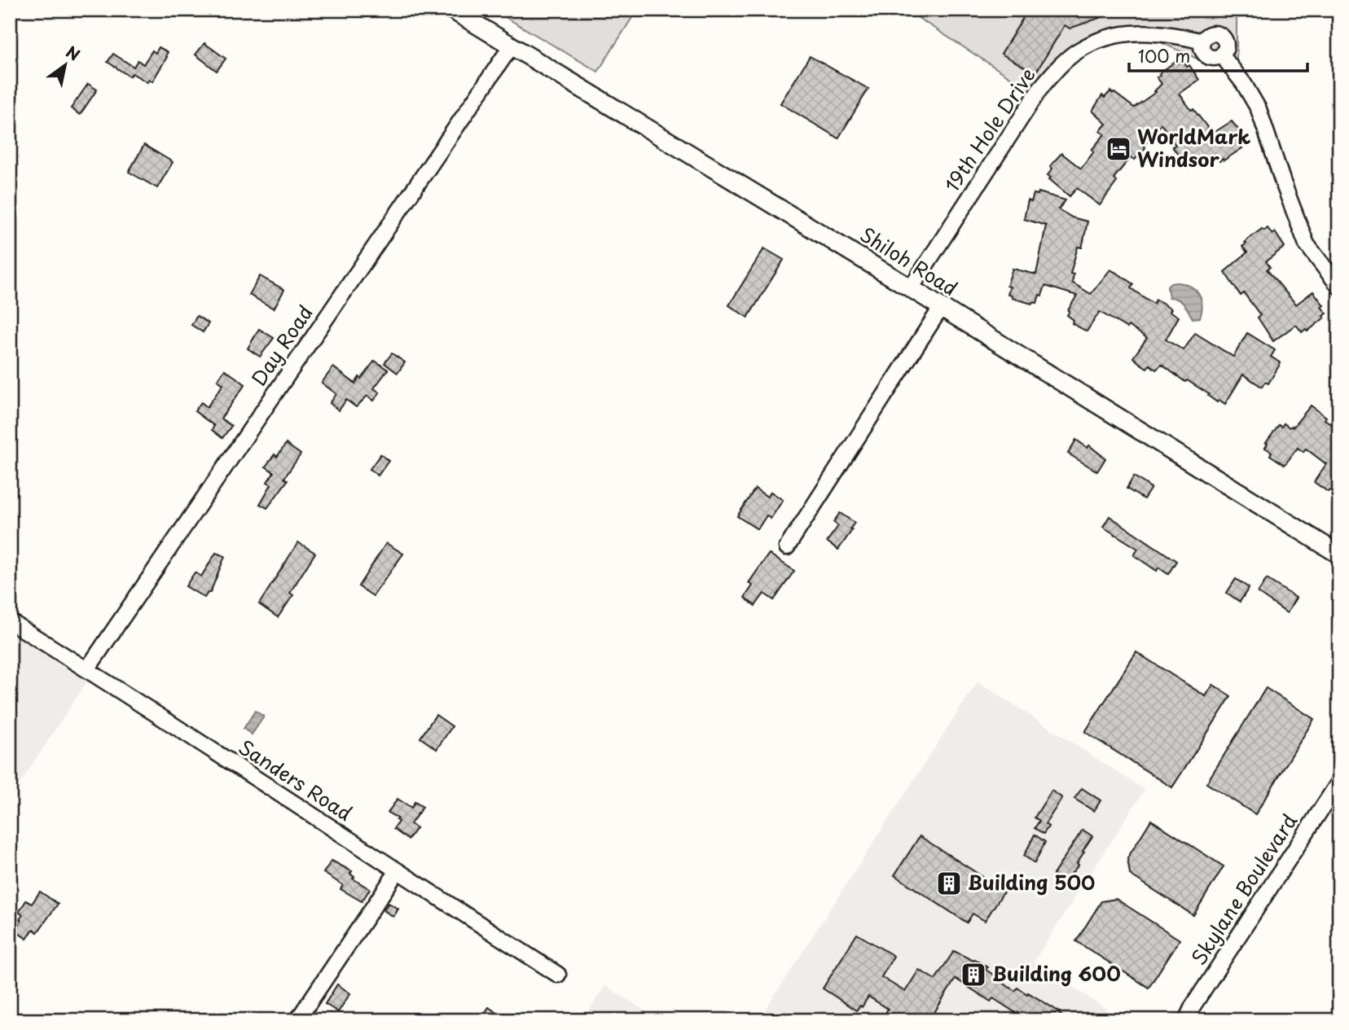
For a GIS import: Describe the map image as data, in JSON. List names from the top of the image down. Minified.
{"streets":{"main road":["Shiloh Road"],"street":["19th Hole Drive","Day Road","Sanders Road","Skylane Boulevard"]},"crossings":[["19th Hole Drive","Shiloh Road"],["Shiloh Road","Day Road"],["Day Road","Sanders Road"]],"places":{"hotel":["WorldMark Windsor"],"building":["Building 500","Building 600"]},"scale_bar":"100 m","north":"top right"}
